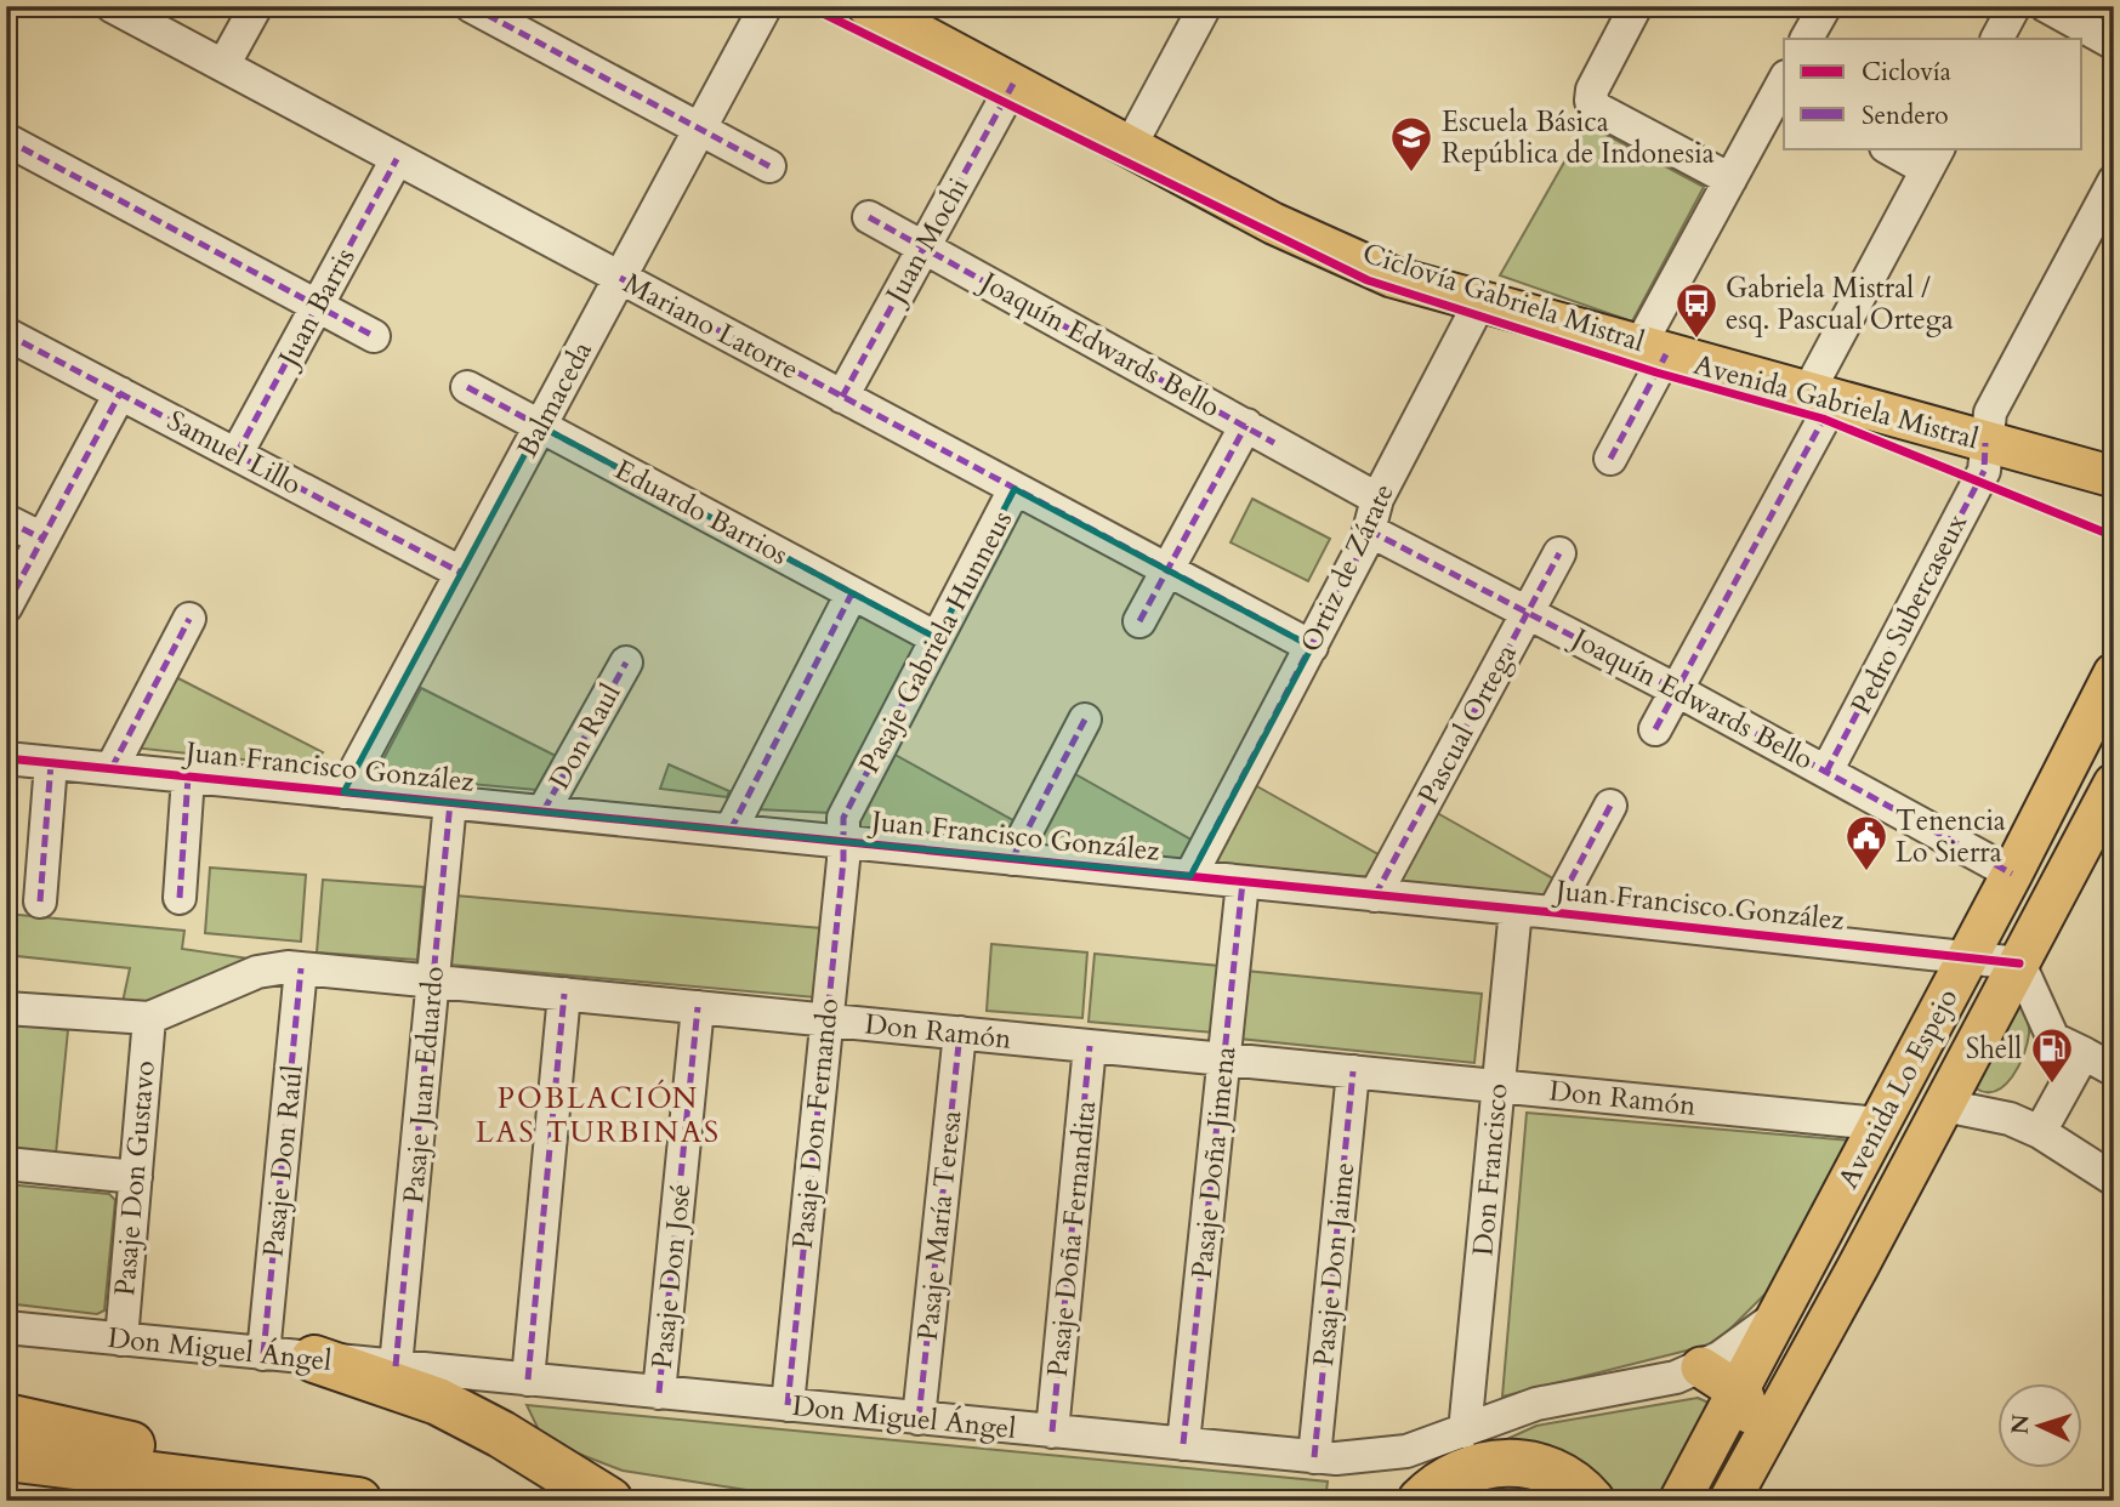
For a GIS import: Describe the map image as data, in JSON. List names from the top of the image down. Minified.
{"streets":{"main road":["Avenida Gabriela Mistral","Avenida Lo Espejo"],"street":["Juan Mochi","Juan Barris","Mariano Latorre","Joaquín Edwards Bello","Balmaceda","Samuel Lillo","Eduardo Barrios","Ortiz de Zárate","Pedro Subercaseux","Pasaje Gabriela Hunneus","Pascual Ortega","Don Raul","Juan Francisco González","Don Ramón","Pasaje Juan Eduardo","Pasaje Don Fernando","Pasaje Don Raúl","Pasaje Doña Jimena","Don Francisco","Pasaje Don Gustavo","Pasaje María Teresa","Pasaje Doña Fernandita","Pasaje Don Jaime","Pasaje Don José","Don Miguel Ángel"],"cycle path":["Ciclovía Gabriela Mistral"]},"crossings":[["Juan Mochi","Mariano Latorre"],["Juan Mochi","Joaquín Edwards Bello"],["Juan Mochi","Avenida Gabriela Mistral"],["Juan Barris","Mariano Latorre"],["Juan Barris","Samuel Lillo"],["Mariano Latorre","Balmaceda"],["Mariano Latorre","Ortiz de Zárate"],["Mariano Latorre","Pasaje Gabriela Hunneus"],["Joaquín Edwards Bello","Ortiz de Zárate"],["Joaquín Edwards Bello","Pedro Subercaseux"],["Joaquín Edwards Bello","Pascual Ortega"],["Joaquín Edwards Bello","Avenida Lo Espejo"],["Balmaceda","Samuel Lillo"],["Balmaceda","Eduardo Barrios"],["Balmaceda","Juan Francisco González"],["Avenida Gabriela Mistral","Ortiz de Zárate"],["Avenida Gabriela Mistral","Pedro Subercaseux"],["Eduardo Barrios","Pasaje Gabriela Hunneus"],["Ortiz de Zárate","Juan Francisco González"],["Pasaje Gabriela Hunneus","Juan Francisco González"],["Pasaje Gabriela Hunneus","Pasaje Don Fernando"],["Pascual Ortega","Juan Francisco González"],["Don Raul","Juan Francisco González"],["Juan Francisco González","Pasaje Juan Eduardo"],["Juan Francisco González","Avenida Lo Espejo"],["Juan Francisco González","Pasaje Don Fernando"],["Juan Francisco González","Pasaje Doña Jimena"],["Juan Francisco González","Don Francisco"],["Don Ramón","Pasaje Juan Eduardo"],["Don Ramón","Avenida Lo Espejo"],["Don Ramón","Pasaje Don Fernando"],["Don Ramón","Pasaje Don Raúl"],["Don Ramón","Pasaje Doña Jimena"],["Don Ramón","Don Francisco"],["Don Ramón","Pasaje Don Gustavo"],["Don Ramón","Pasaje María Teresa"],["Don Ramón","Pasaje Doña Fernandita"],["Don Ramón","Pasaje Don Jaime"],["Don Ramón","Pasaje Don José"],["Pasaje Juan Eduardo","Don Miguel Ángel"],["Avenida Lo Espejo","Don Miguel Ángel"],["Pasaje Don Fernando","Don Miguel Ángel"],["Pasaje Don Raúl","Don Miguel Ángel"],["Pasaje Doña Jimena","Don Miguel Ángel"],["Don Francisco","Don Miguel Ángel"],["Pasaje Don Gustavo","Don Miguel Ángel"],["Pasaje María Teresa","Don Miguel Ángel"],["Pasaje Doña Fernandita","Don Miguel Ángel"],["Pasaje Don Jaime","Don Miguel Ángel"],["Pasaje Don José","Don Miguel Ángel"]],"districts":["POBLACIÓN LAS TURBINAS"],"places":{"school or university":["Escuela Básica República de Indonesia"],"bus stop":["Gabriela Mistral / esq. Pascual Ortega"],"public building":["Tenencia Lo Sierra"],"fuel station":["Shell"]},"legend":["Ciclovía","Sendero"],"north":"left"}
